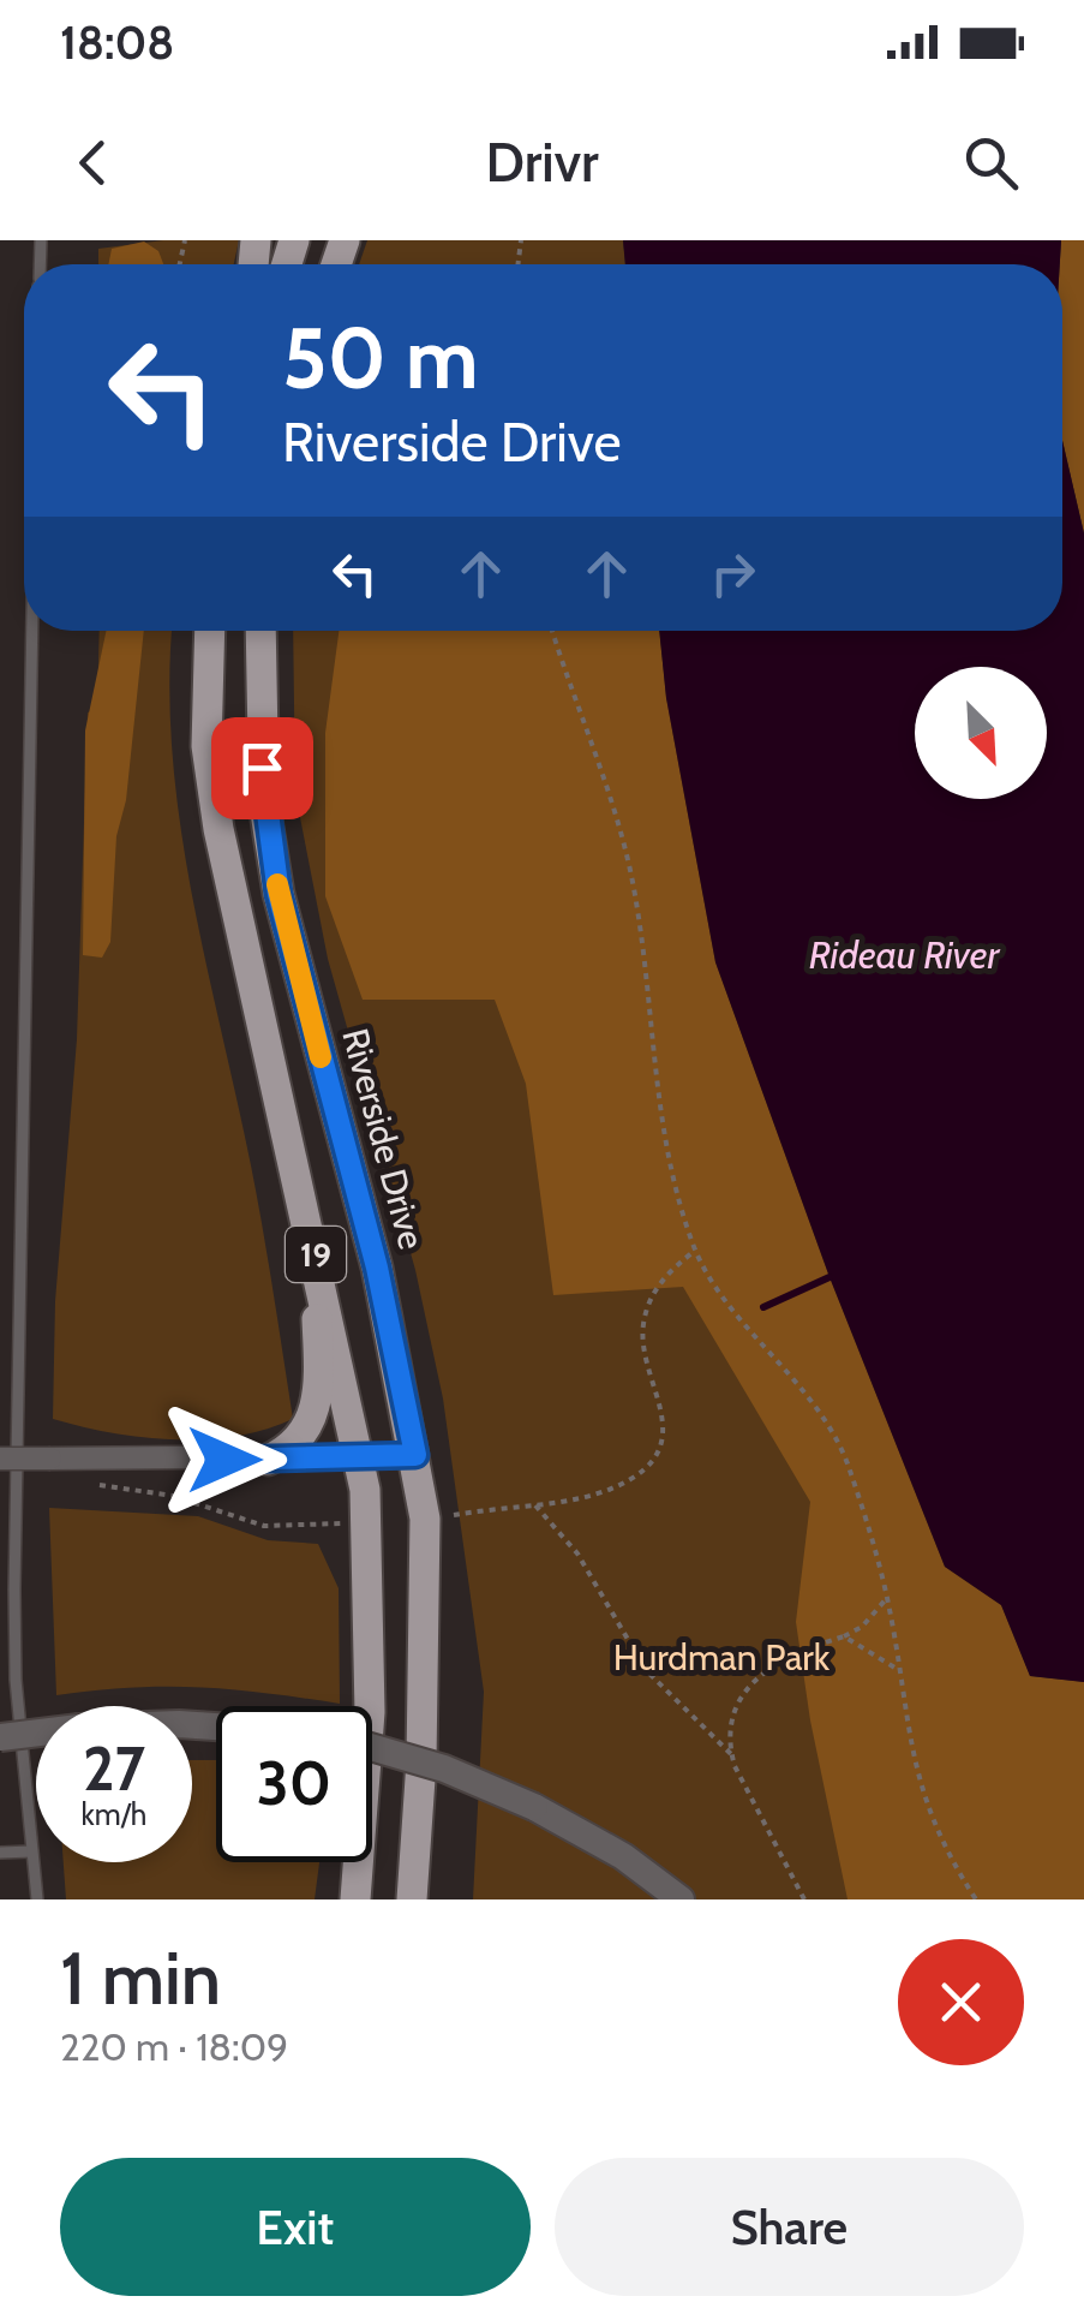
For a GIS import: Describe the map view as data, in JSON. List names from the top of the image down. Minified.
{"streets":{"main road":["Riverside Drive","19"]},"water":["Rideau River"],"parks":["Hurdman Park"],"north":"bottom right","page":{"status":"18:08","header":"Drivr","turn":["50 m","Riverside Drive"],"speed":"27 km/h","limit":"30","heading":["1 min","220 m · 18:09"],"buttons":["Exit","Share"]}}
